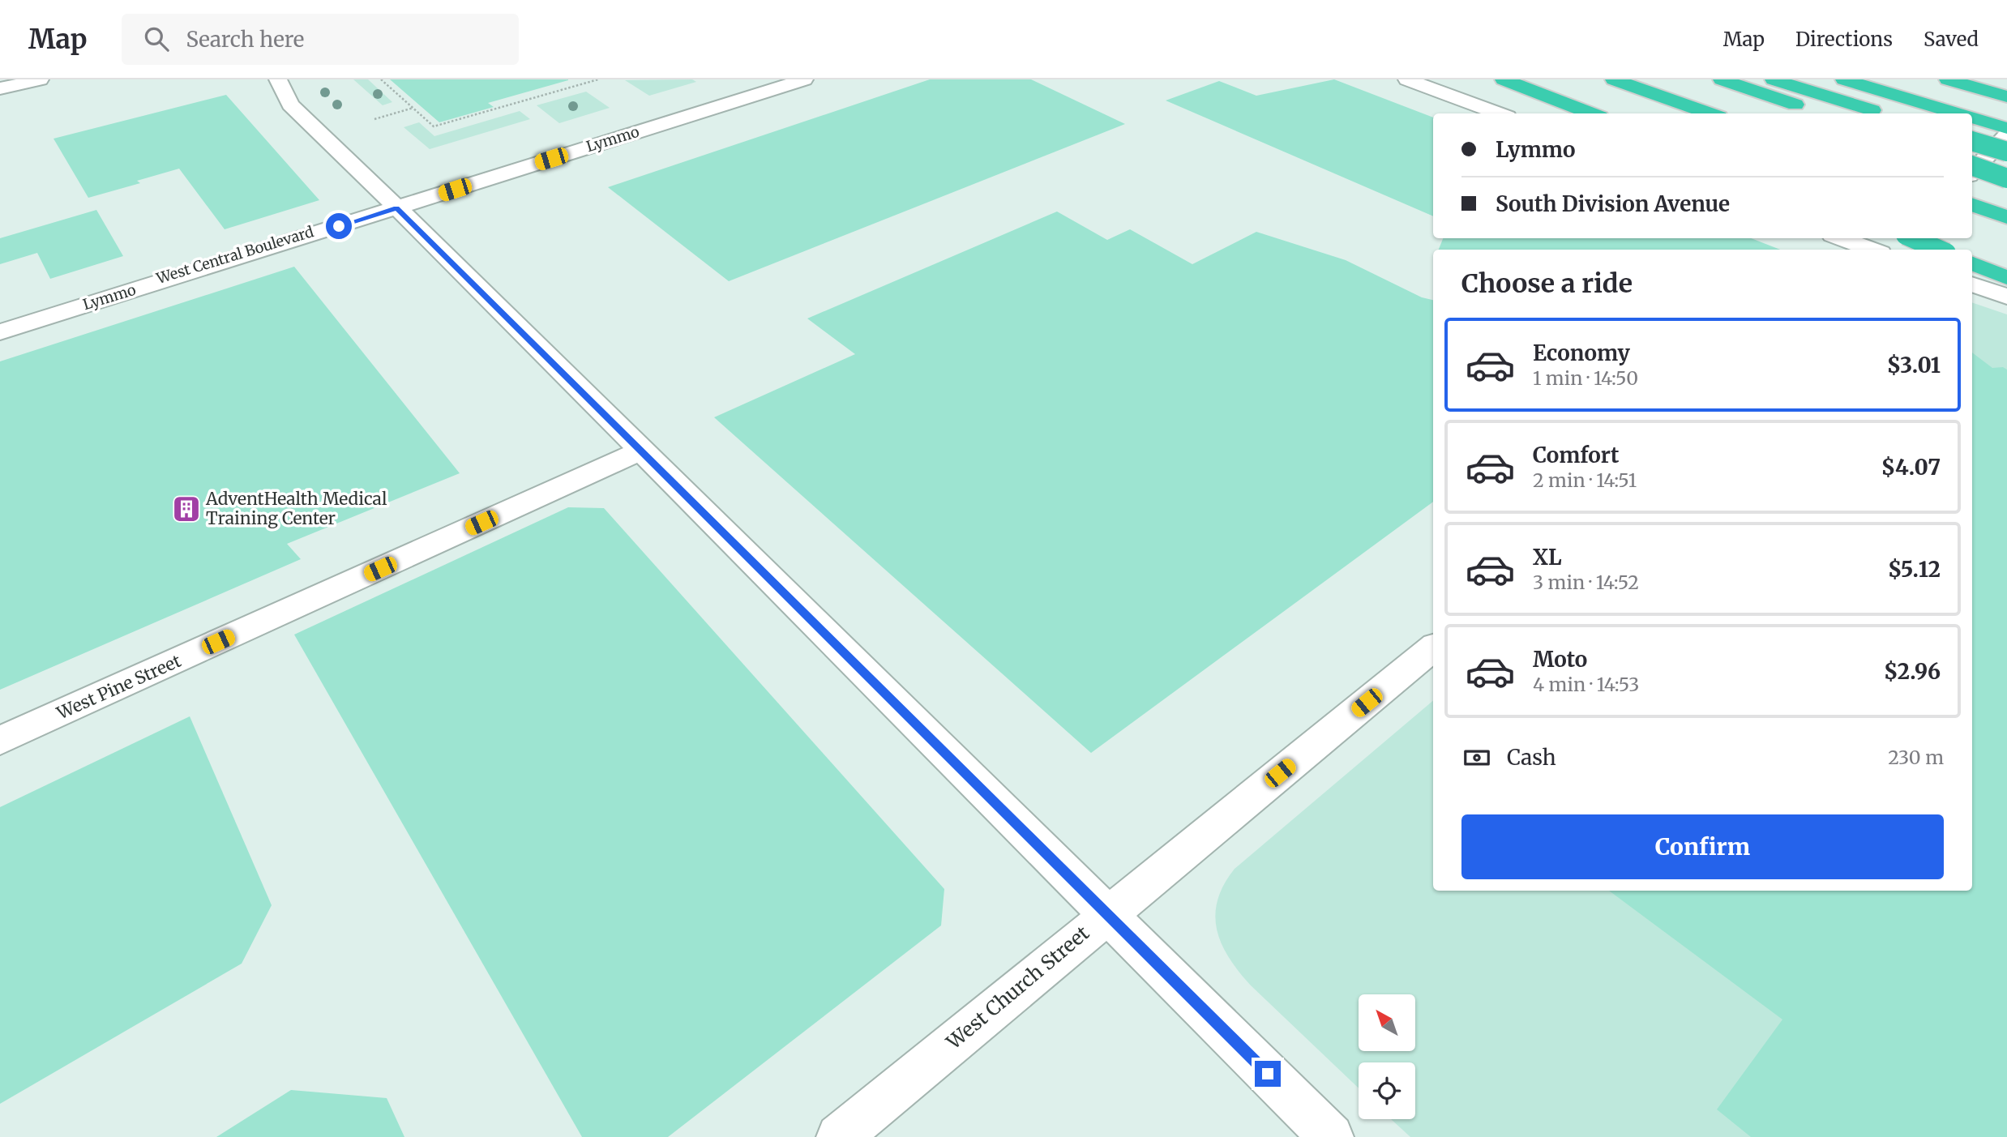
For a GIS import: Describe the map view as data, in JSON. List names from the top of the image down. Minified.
{"streets":{"street":["Lymmo","West Central Boulevard","West Pine Street","West Church Street"]},"crossings":[["Lymmo","West Central Boulevard"]],"places":{"building":["AdventHealth Medical Training Center"]},"north":"top left","page":{"header":"Map","search":"Search here","nav":["Map","Directions","Saved"],"banner":["Lymmo","South Division Avenue"],"heading":"Choose a ride","list":[{"name":"Economy","note":"1 min · 14:50","value":"$3.01"},{"name":"Comfort","note":"2 min · 14:51","value":"$4.07"},{"name":"XL","note":"3 min · 14:52","value":"$5.12"},{"name":"Moto","note":"4 min · 14:53","value":"$2.96"}],"pay":["Cash","230 m"],"buttons":"Confirm"}}
